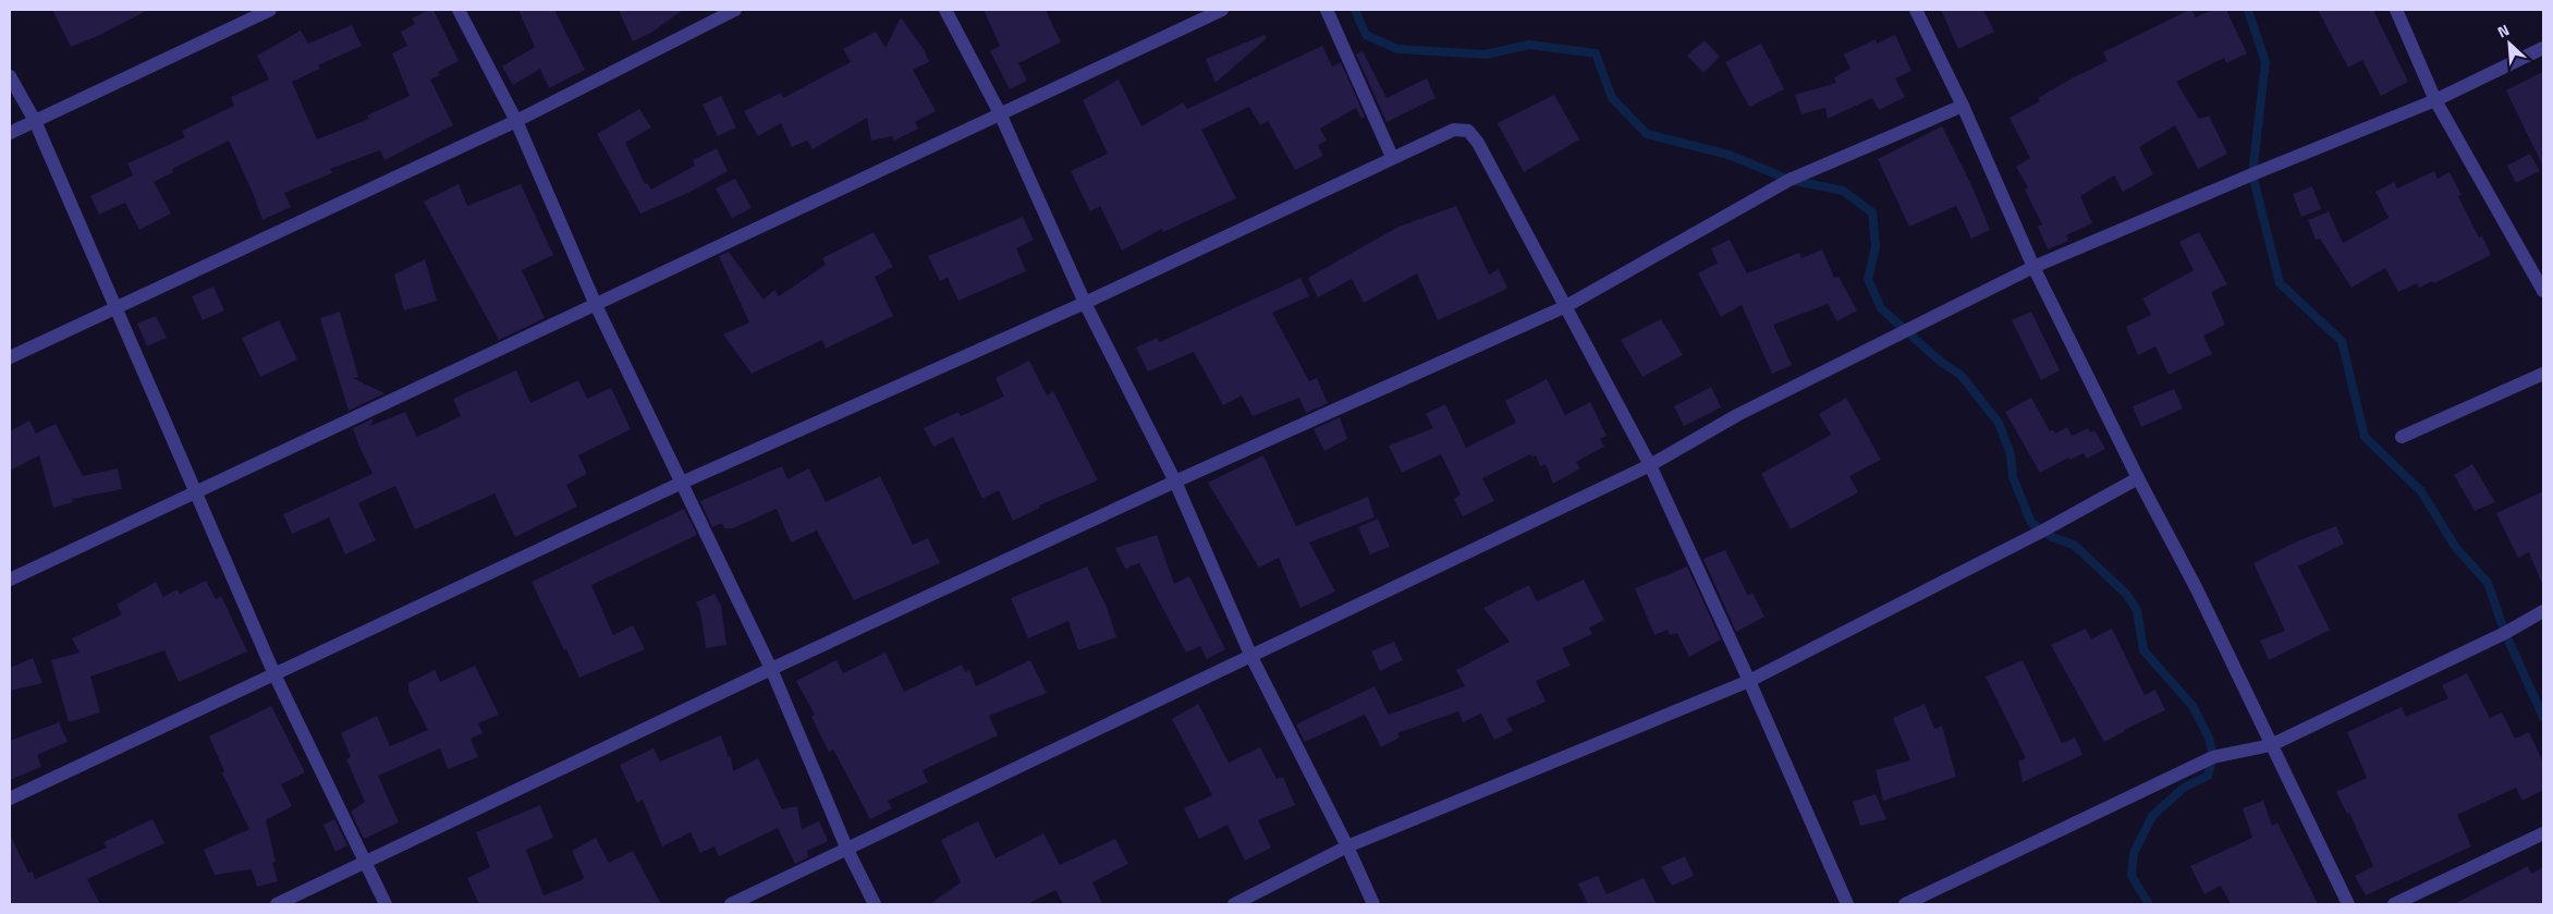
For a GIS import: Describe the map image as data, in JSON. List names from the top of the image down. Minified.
{"north":"top left"}
